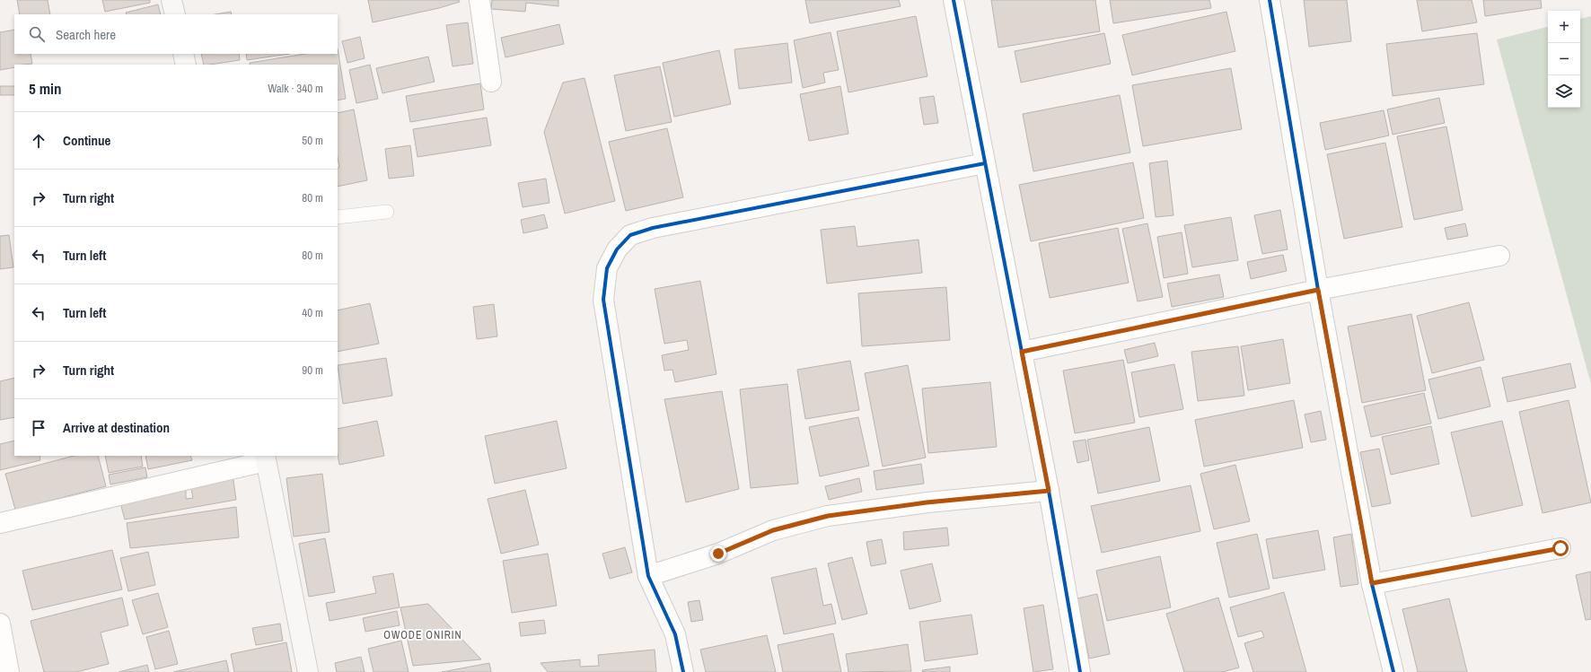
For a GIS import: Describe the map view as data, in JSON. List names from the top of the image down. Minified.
{"districts":["OWODE ONIRIN"],"page":{"map_buttons":["+","−"],"search":"Search here","heading":["5 min","Walk · 340 m"],"list":[["Continue","50 m"],["Turn right","80 m"],["Turn left","80 m"],["Turn left","40 m"],["Turn right","90 m"],"Arrive at destination"]}}
